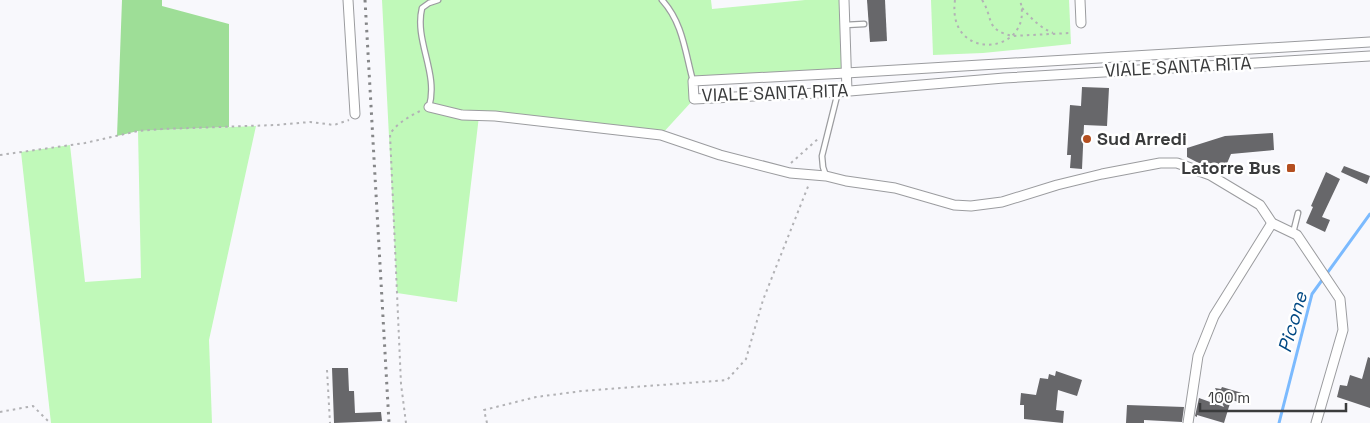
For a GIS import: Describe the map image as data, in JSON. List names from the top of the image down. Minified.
{"streets":{"street":["VIALE SANTA RITA"]},"water":["Picone"],"places":{"other":["Sud Arredi"],"transit":["Latorre Bus"]},"scale_bar":"100 m"}
